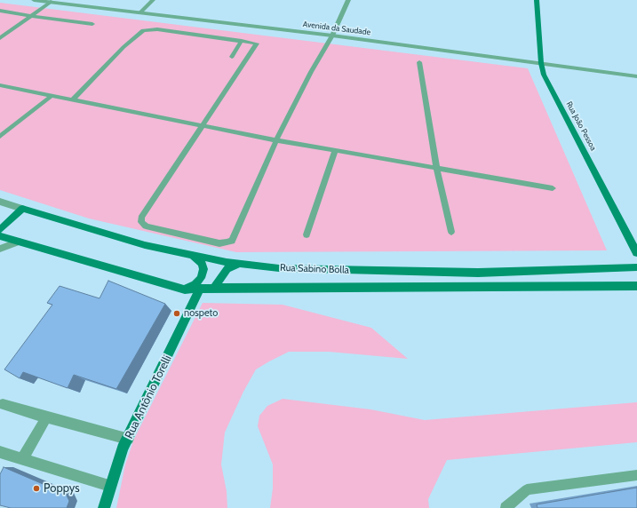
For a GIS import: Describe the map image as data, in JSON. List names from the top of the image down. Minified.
{"streets":{"main road":["Rua João Pessoa","Rua Sabino Bolla","Rua Antônio Torelli"],"street":["Avenida da Saudade"]},"crossings":[["Avenida da Saudade","Rua João Pessoa"],["Rua Sabino Bolla","Rua Antônio Torelli"]],"places":["nospeto","Poppys"]}
